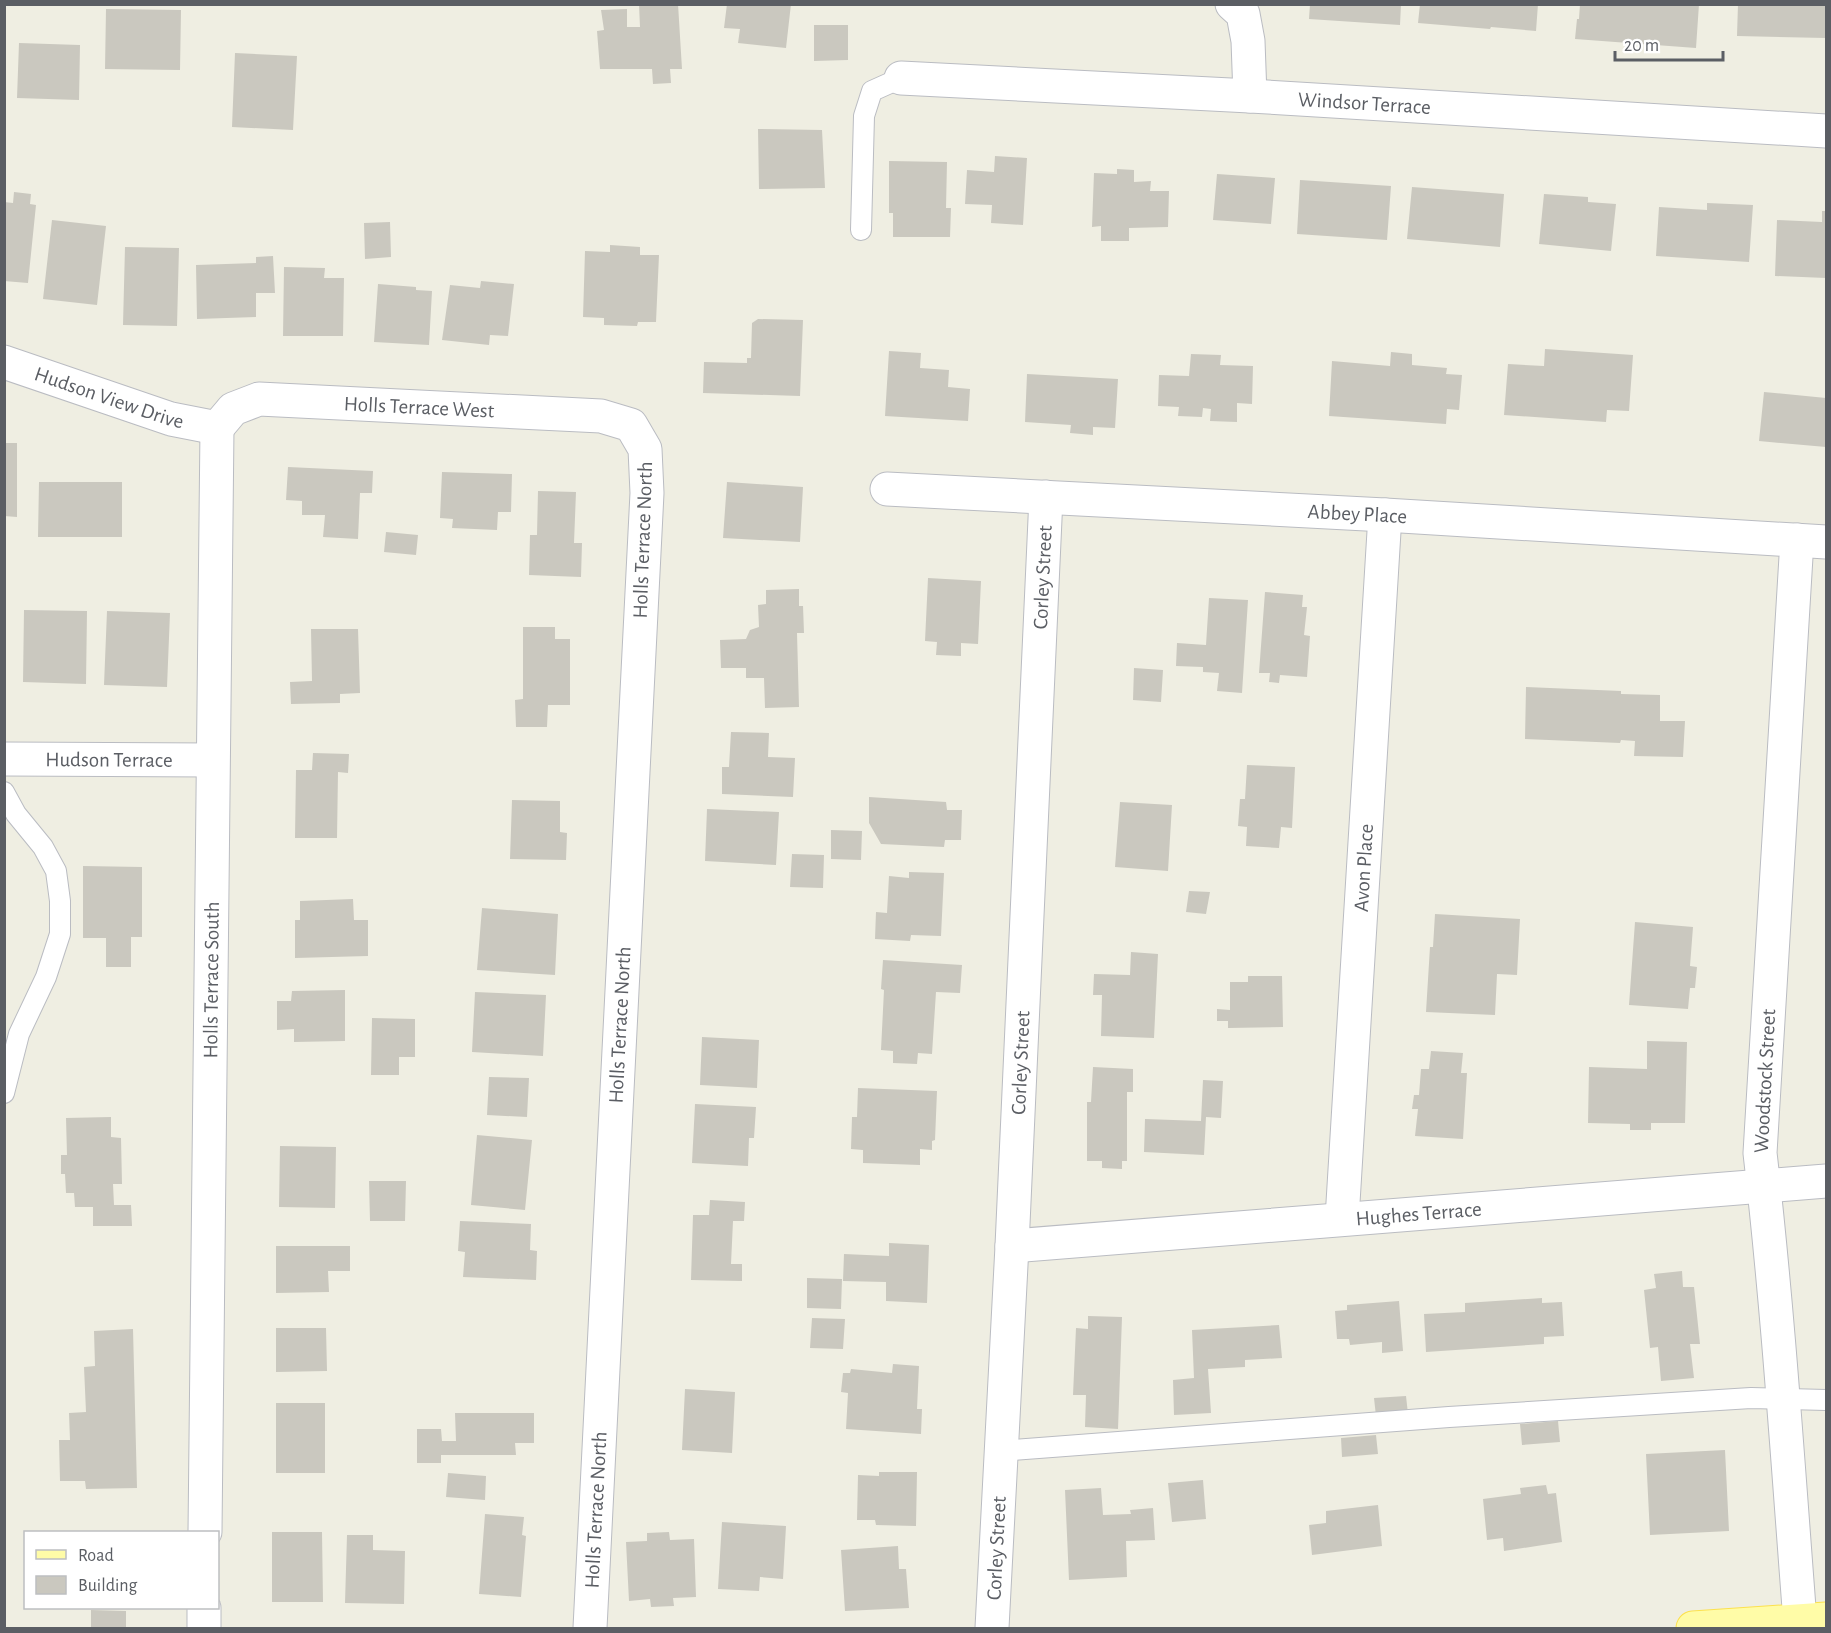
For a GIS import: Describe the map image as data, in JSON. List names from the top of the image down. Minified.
{"streets":{"street":["Windsor Terrace","Hudson View Drive","Holls Terrace West","Abbey Place","Holls Terrace North","Corley Street","Hudson Terrace","Avon Place","Holls Terrace South","Woodstock Street","Hughes Terrace"]},"crossings":[["Hudson View Drive","Holls Terrace West"],["Hudson View Drive","Holls Terrace South"],["Holls Terrace West","Holls Terrace North"],["Holls Terrace West","Holls Terrace South"],["Abbey Place","Corley Street"],["Abbey Place","Avon Place"],["Abbey Place","Woodstock Street"],["Corley Street","Hughes Terrace"],["Hudson Terrace","Holls Terrace South"],["Avon Place","Hughes Terrace"],["Woodstock Street","Hughes Terrace"]],"legend":["Road","Building"],"scale_bar":"20 m"}
